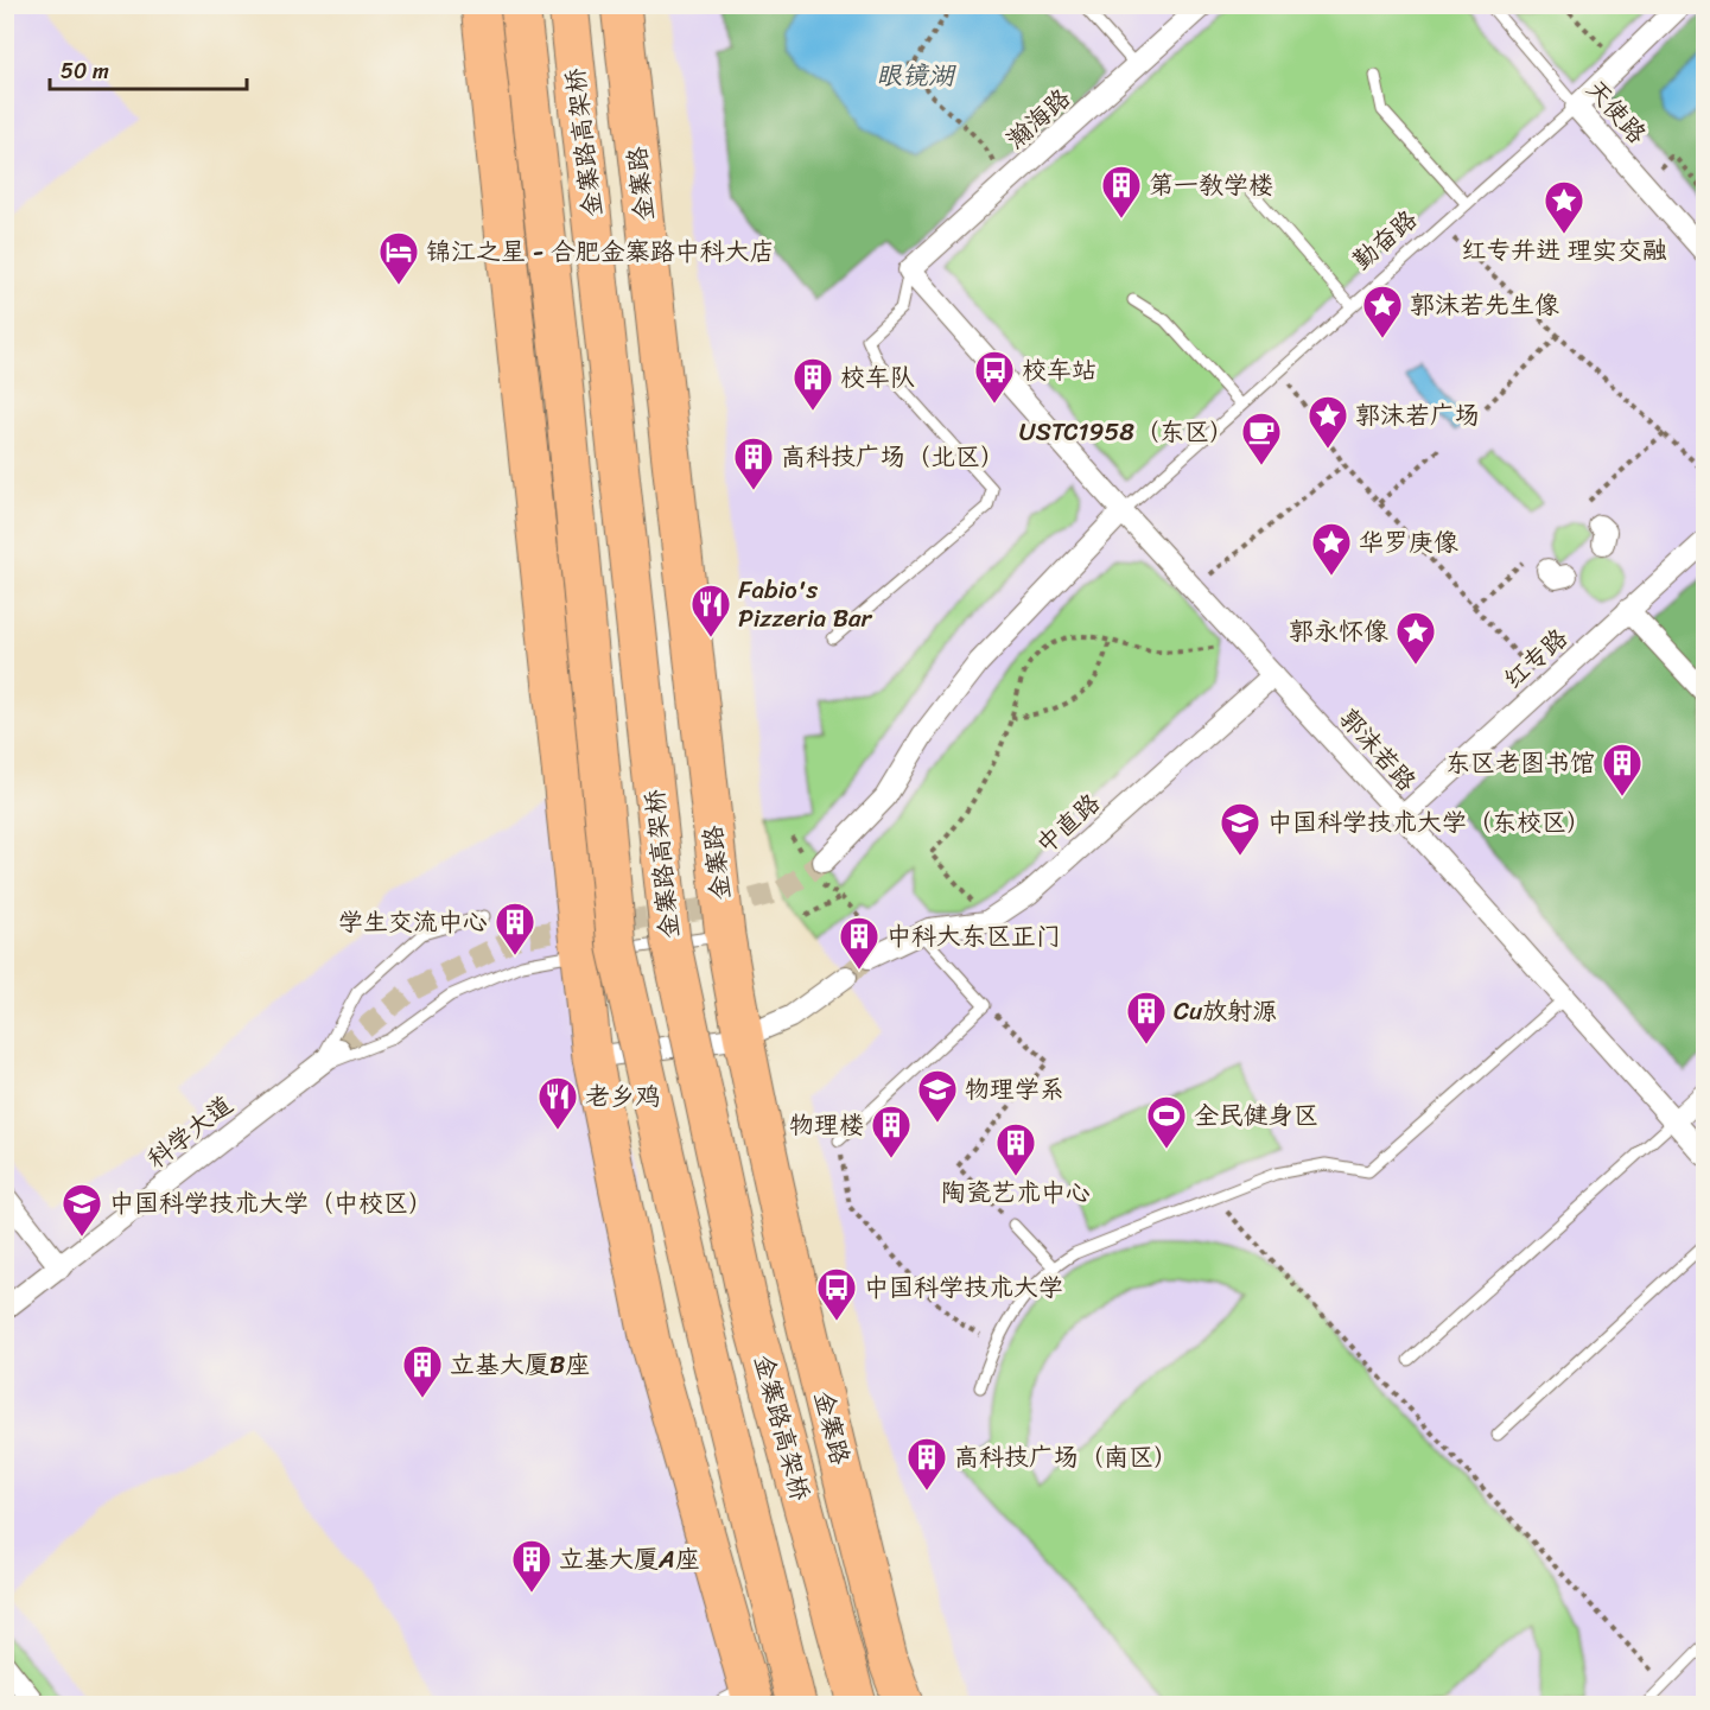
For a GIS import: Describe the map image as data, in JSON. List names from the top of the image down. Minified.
{"streets":{"highway":["金寨路高架桥","金寨路"],"street":["天使路","瀚海路","勤奋路","红专路","郭沫若路","中直路","科学大道"]},"crossings":[["天使路","勤奋路"],["瀚海路","郭沫若路"],["勤奋路","郭沫若路"],["红专路","郭沫若路"],["郭沫若路","中直路"]],"water":["眼镜湖"],"places":{"building":["第一教学楼","校车队","高科技广场（北区）","东区老图书馆","学生交流中心","中科大东区正门","Cu放射源","物理楼","陶瓷艺术中心","立基大厦B座","高科技广场（南区）","立基大厦A座"],"place":["红专并进 理实交融","郭沫若先生像","郭沫若广场","华罗庚像","郭永怀像"],"hotel":["锦江之星 - 合肥金寨路中科大店"],"bus stop":["校车站","中国科学技术大学"],"cafe":["USTC1958（东区）"],"restaurant":["Fabio's Pizzeria Bar","老乡鸡"],"school or university":["中国科学技术大学（东校区）","物理学系","中国科学技术大学（中校区）"],"sports":["全民健身区"]},"scale_bar":"50 m"}
